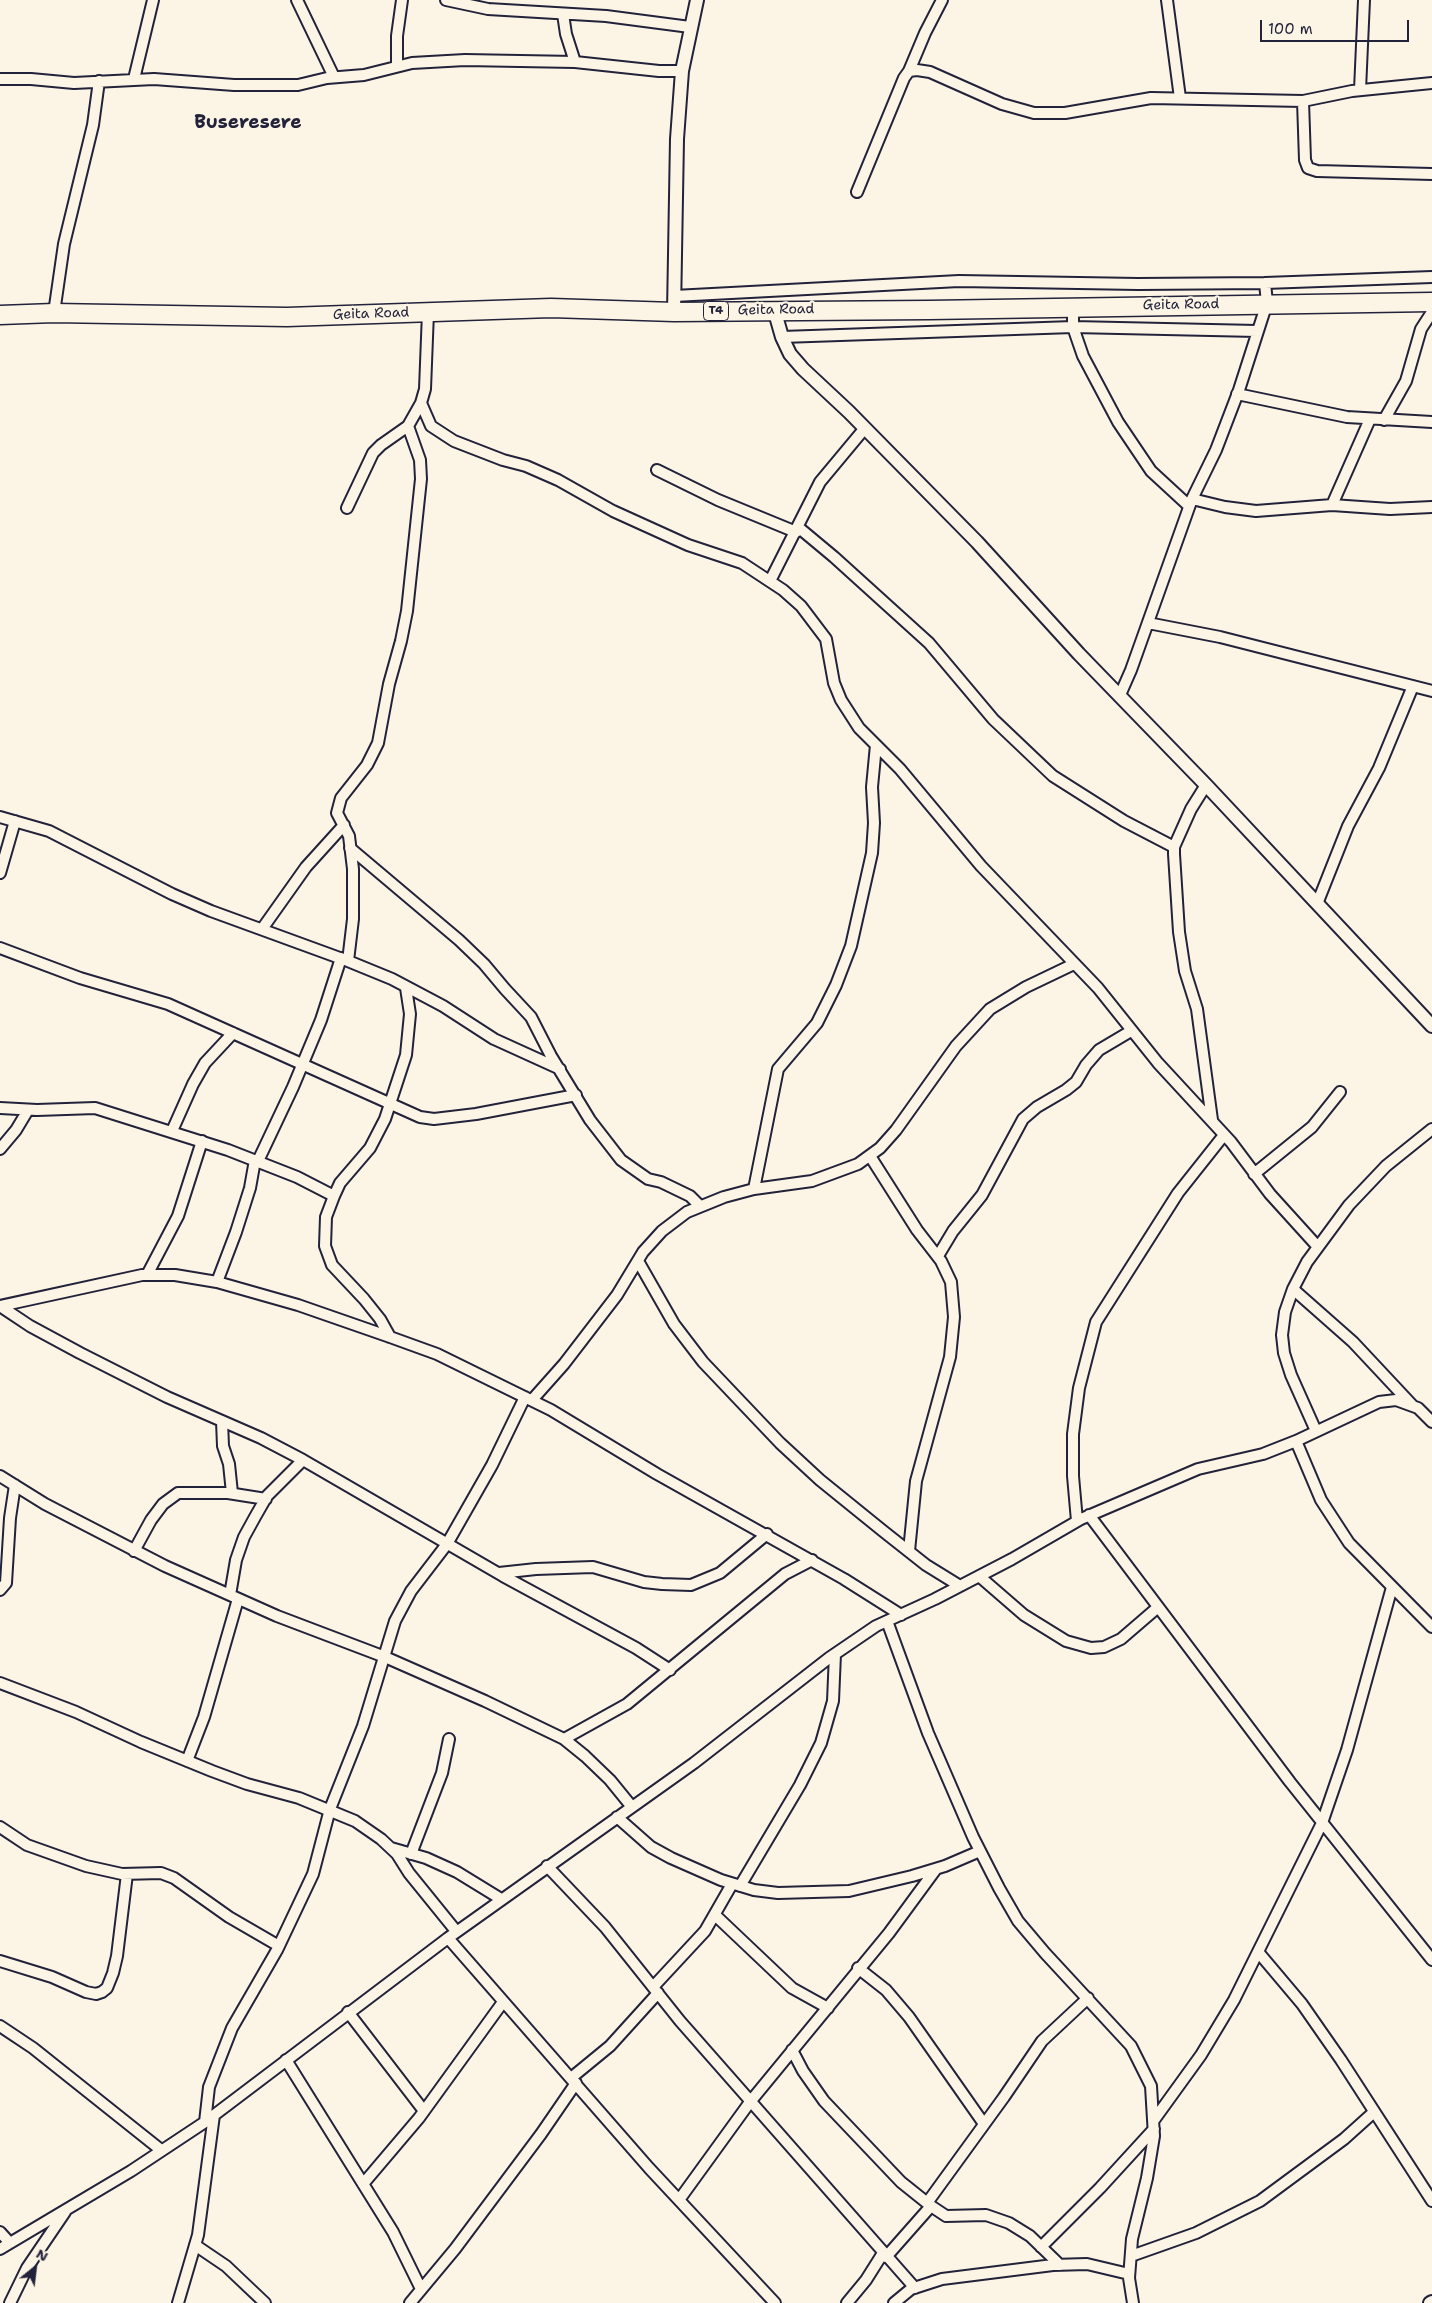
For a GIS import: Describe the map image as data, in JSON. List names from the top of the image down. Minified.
{"streets":{"highway":["Geita Road","T4"]},"districts":["Buseresere"],"scale_bar":"100 m","north":"top right"}
